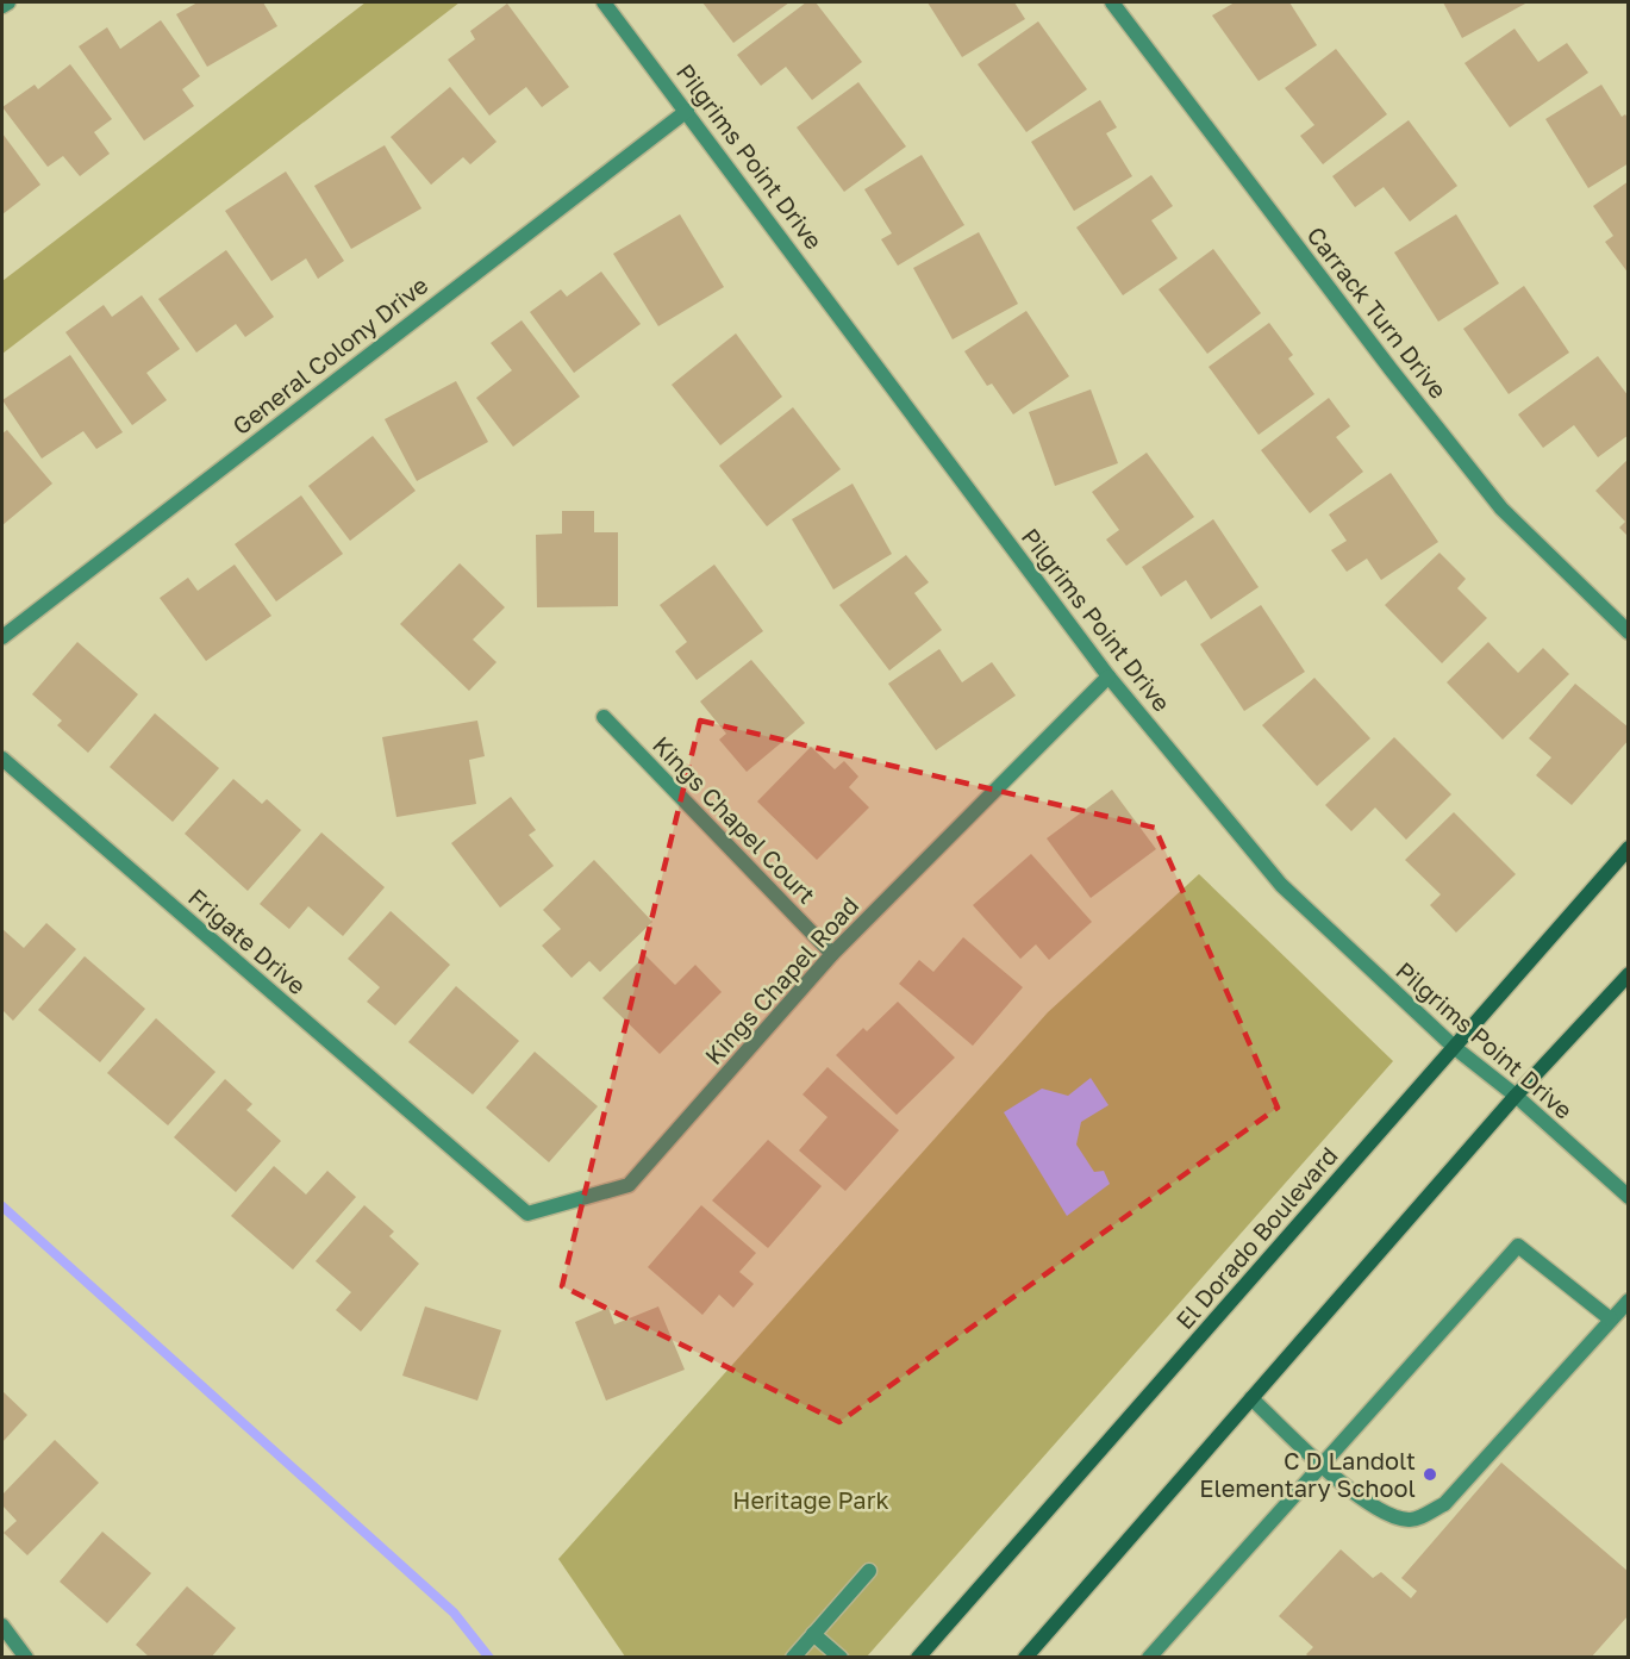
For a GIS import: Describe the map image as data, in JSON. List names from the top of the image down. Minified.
{"streets":{"main road":["El Dorado Boulevard"],"street":["Pilgrims Point Drive","Carrack Turn Drive","General Colony Drive","Kings Chapel Court","Frigate Drive","Kings Chapel Road"]},"crossings":[["Pilgrims Point Drive","General Colony Drive"],["Pilgrims Point Drive","Kings Chapel Road"],["Pilgrims Point Drive","El Dorado Boulevard"],["Kings Chapel Court","Kings Chapel Road"],["Frigate Drive","Kings Chapel Road"]],"parks":["Heritage Park"],"places":["C D Landolt Elementary School"]}
